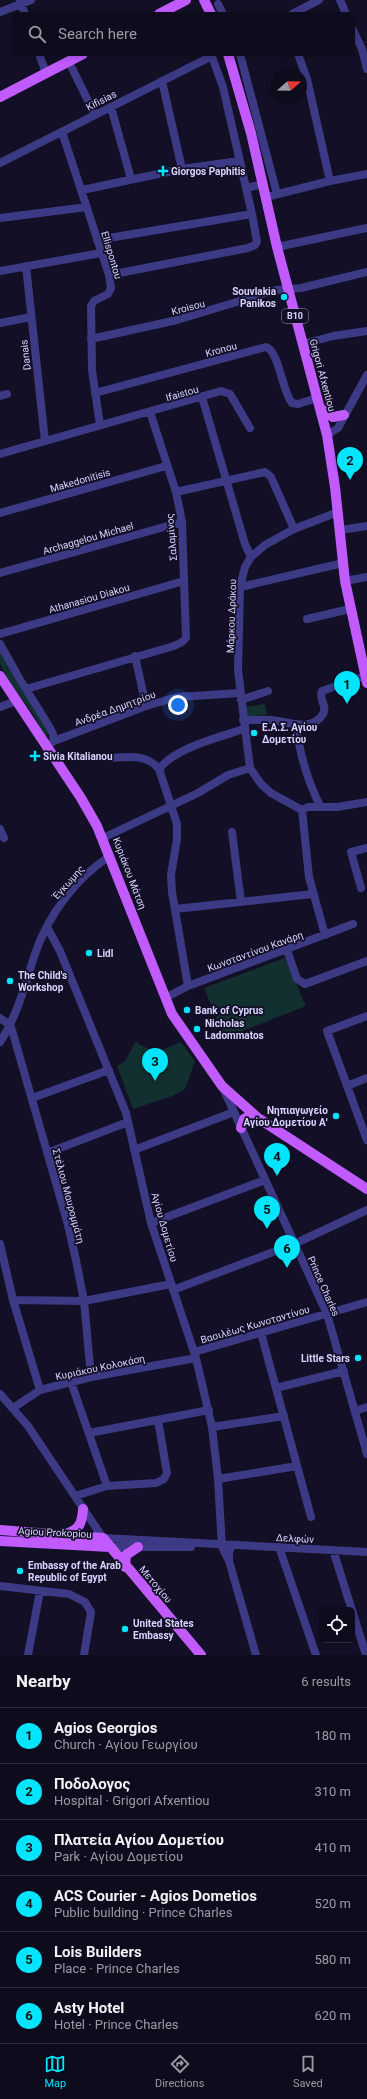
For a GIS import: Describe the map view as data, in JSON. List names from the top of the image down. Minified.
{"streets":{"main road":["B10","Grigori Afxentiou","Κυριάκου Μάτση","Agiou Prokopiou","Μετοχίου"],"street":["Kifisias","Ellispontou","Kroisou","Kronou","Danais","Ifaistou","Makedonitisis","Σαλαμίνος","Archaggelou Michael","Athanasiou Diakou","Μάρκου Δράκου","Ανδρέα Δημητρίου","Έγκωμης","Κωνσταντίνου Κανάρη","Στέλιου Μαυρομμάτη","Αγίου Δομετίου","Prince Charles","Βασιλέως Κωνσταντίνου","Κυριάκου Κολοκάση","Δελφών"]},"crossings":[["Kifisias","Ellispontou"],["Ellispontou","Kroisou"],["Ellispontou","Kronou"],["Ellispontou","Ifaistou"],["Kroisou","Grigori Afxentiou"],["Kronou","Grigori Afxentiou"],["Danais","Ifaistou"],["Grigori Afxentiou","Μάρκου Δράκου"],["Ifaistou","Σαλαμίνος"],["Makedonitisis","Σαλαμίνος"],["Σαλαμίνος","Archaggelou Michael"],["Σαλαμίνος","Athanasiou Diakou"],["Μάρκου Δράκου","Ανδρέα Δημητρίου"],["Ανδρέα Δημητρίου","Κυριάκου Μάτση"],["Κυριάκου Μάτση","Έγκωμης"],["Κυριάκου Μάτση","Κωνσταντίνου Κανάρη"],["Κυριάκου Μάτση","Prince Charles"],["Έγκωμης","Στέλιου Μαυρομμάτη"],["Έγκωμης","Αγίου Δομετίου"],["Στέλιου Μαυρομμάτη","Κυριάκου Κολοκάση"],["Αγίου Δομετίου","Βασιλέως Κωνσταντίνου"],["Αγίου Δομετίου","Κυριάκου Κολοκάση"],["Αγίου Δομετίου","Δελφών"],["Prince Charles","Βασιλέως Κωνσταντίνου"],["Βασιλέως Κωνσταντίνου","Κυριάκου Κολοκάση"],["Agiou Prokopiou","Δελφών"],["Agiou Prokopiou","Μετοχίου"],["Δελφών","Μετοχίου"]],"places":{"health":["Giorgos Paphitis","Sivia Kitalianou"],"other":["Souvlakia Panikos","Ε.Α.Σ. Αγίου Δομετίου","Lidl","The Child's Workshop","Bank of Cyprus","Nicholas Ladommatos","Νηπιαγωγείο Αγίου Δομετίου Αʹ","Little Stars","Embassy of the Arab Republic of Egypt","United States Embassy"]},"north":"right","page":{"search":"Search here","pins":["2","1","3","4","5","6"],"heading":["Nearby","6 results"],"list":[{"mark":"1","name":"Agios Georgios","note":"Church · Αγίου Γεωργίου","value":"180 m"},{"mark":"2","name":"Ποδολογος","note":"Hospital · Grigori Afxentiou","value":"310 m"},{"mark":"3","name":"Πλατεία Αγίου Δομετίου","note":"Park · Αγίου Δομετίου","value":"410 m"},{"mark":"4","name":"ACS Courier - Agios Dometios","note":"Public building · Prince Charles","value":"520 m"},{"mark":"5","name":"Lois Builders","note":"Place · Prince Charles","value":"580 m"},{"mark":"6","name":"Asty Hotel","note":"Hotel · Prince Charles","value":"620 m"}],"nav":["Map","Directions","Saved"]}}
